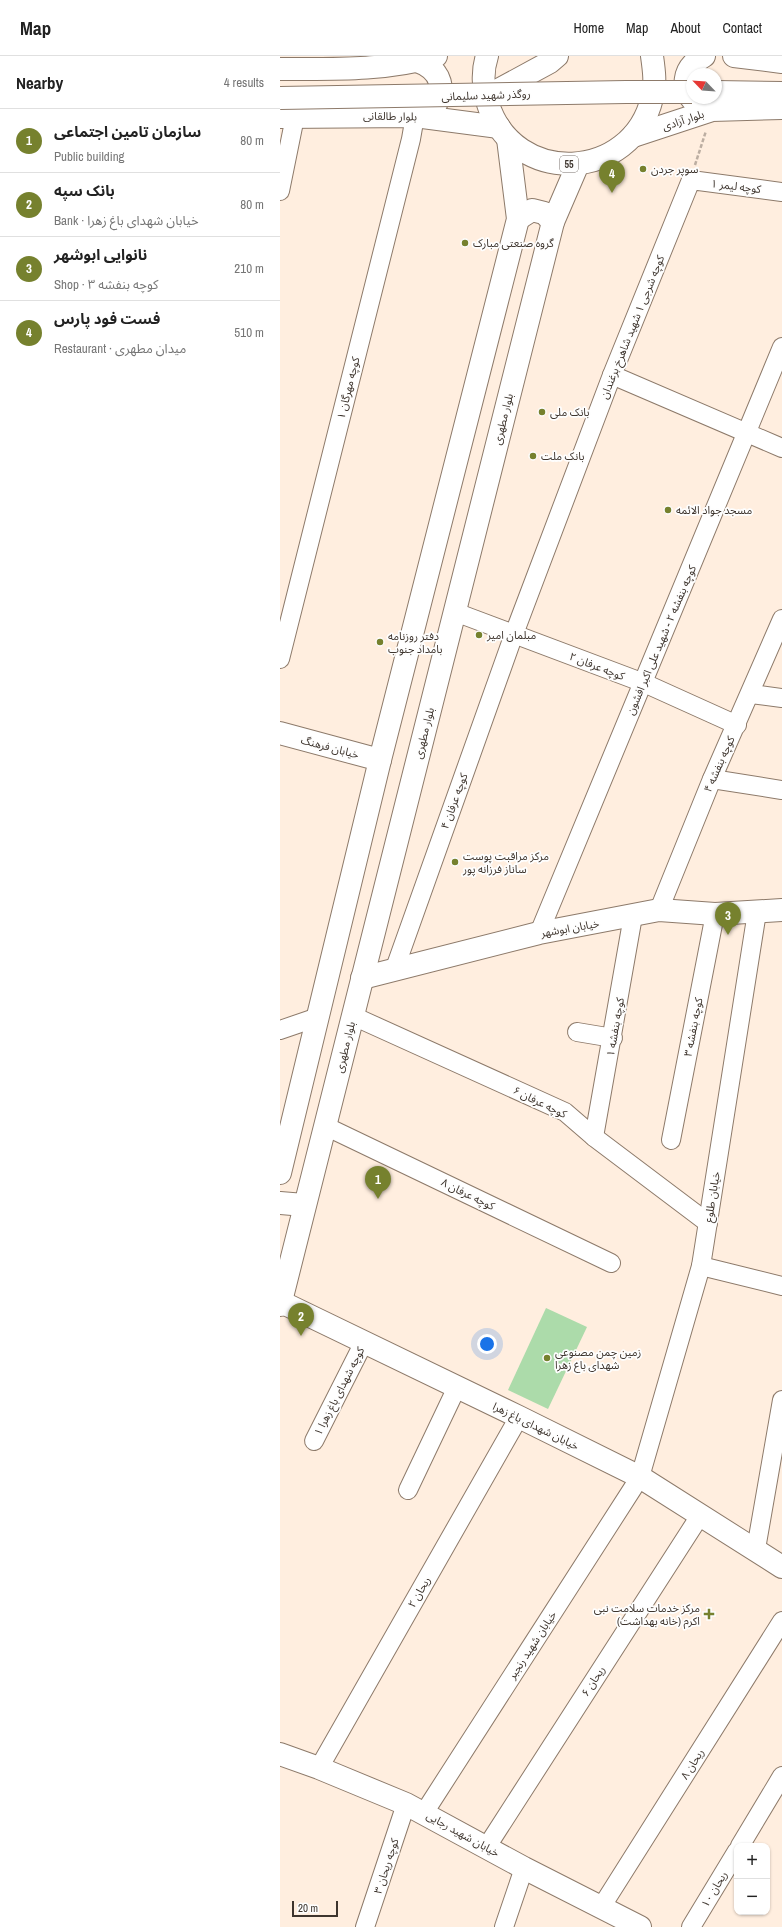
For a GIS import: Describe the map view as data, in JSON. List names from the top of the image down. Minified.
{"streets":{"main road":["روگذر شهید سلیمانی","بلوار طالقانی","بلوار آزادی","55","بلوار مطهری","خیابان فرهنگ","خیابان ابوشهر","خیابان شهدای باغ‌ زهرا","خیابان شهید رجایی"],"street":["کوچه لیمر ۱","کوچه شرجی ۱ شهید شاهرخ برغندان","کوچه مهرگان ۱","کوچه بنفشه ۲ - شهید علی اکبر افشون","کوچه عرفان ۲","کوچه بنفشه ۴","کوچه عرفان ۴","کوچه بنفشه ۱","کوچه بنفشه ۳","کوچه عرفان ۶","کوچه عرفان ۸","خیابان طلوع","کوچه شهدای باغ زهرا ۱","ریحان ۲","خیابان شهید رنجبر","ریحان ۶","ریحان ۸","کوچه ریحان ۳","ریحان ۱۰"]},"crossings":[["بلوار طالقانی","55"],["بلوار طالقانی","کوچه مهرگان ۱"],["بلوار آزادی","55"],["55","بلوار مطهری"],["کوچه لیمر ۱","کوچه شرجی ۱ شهید شاهرخ برغندان"],["کوچه شرجی ۱ شهید شاهرخ برغندان","کوچه عرفان ۲"],["کوچه شرجی ۱ شهید شاهرخ برغندان","کوچه عرفان ۴"],["بلوار مطهری","کوچه عرفان ۲"],["بلوار مطهری","خیابان ابوشهر"],["بلوار مطهری","کوچه عرفان ۶"],["بلوار مطهری","کوچه عرفان ۸"],["بلوار مطهری","خیابان شهدای باغ‌ زهرا"],["کوچه بنفشه ۲ - شهید علی اکبر افشون","کوچه عرفان ۲"],["کوچه بنفشه ۲ - شهید علی اکبر افشون","خیابان ابوشهر"],["کوچه عرفان ۲","کوچه بنفشه ۴"],["کوچه عرفان ۲","کوچه عرفان ۴"],["کوچه بنفشه ۴","خیابان ابوشهر"],["کوچه عرفان ۴","خیابان ابوشهر"],["خیابان ابوشهر","کوچه بنفشه ۱"],["خیابان ابوشهر","کوچه بنفشه ۳"],["خیابان ابوشهر","خیابان طلوع"],["کوچه بنفشه ۱","کوچه عرفان ۶"],["کوچه عرفان ۶","خیابان طلوع"],["خیابان طلوع","خیابان شهدای باغ‌ زهرا"],["خیابان طلوع","خیابان شهید رنجبر"],["کوچه شهدای باغ زهرا ۱","خیابان شهدای باغ‌ زهرا"],["خیابان شهدای باغ‌ زهرا","ریحان ۲"],["خیابان شهدای باغ‌ زهرا","خیابان شهید رنجبر"],["خیابان شهدای باغ‌ زهرا","ریحان ۶"],["ریحان ۲","خیابان شهید رجایی"],["خیابان شهید رنجبر","خیابان شهید رجایی"],["خیابان شهید رنجبر","کوچه ریحان ۳"],["ریحان ۶","خیابان شهید رجایی"],["ریحان ۸","خیابان شهید رجایی"],["خیابان شهید رجایی","کوچه ریحان ۳"]],"places":{"other":["سوپر جردن","گروه صنعتی مبارک","بانک ملی","بانک ملت","مسجد جواد الائمه","مبلمان امیر","دفتر روزنامه بامداد جنوب","مرکز مراقبت پوست ساناز فرزانه پور","زمین چمن مصنوعی شهدای باغ زهرا"],"health":["مرکز خدمات سلامت نبی اکرم (خانه بهداشت)"]},"scale_bar":"20 m","north":"top left","page":{"header":"Map","nav":["Home","Map","About","Contact"],"heading":["Nearby","4 results"],"list":[{"mark":"1","name":"سازمان تامین اجتماعی","note":"Public building","value":"80 m"},{"mark":"2","name":"بانک سپه","note":"Bank · خیابان شهدای باغ‌ زهرا","value":"80 m"},{"mark":"3","name":"نانوایی ابوشهر","note":"Shop · کوچه بنفشه ۳","value":"210 m"},{"mark":"4","name":"فست فود پارس","note":"Restaurant · میدان مطهری","value":"510 m"}],"pins":["4","3","1","2"],"map_buttons":["+","−"],"scale":"20 m"}}
